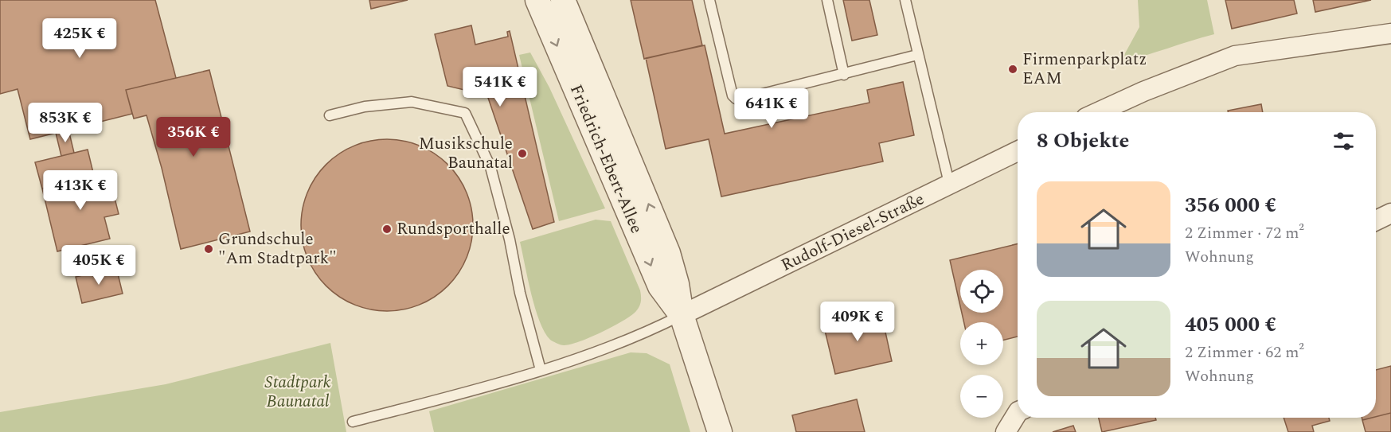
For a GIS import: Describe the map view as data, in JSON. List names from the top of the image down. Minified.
{"streets":{"street":["Friedrich-Ebert-Allee","Rudolf-Diesel-Straße"]},"crossings":[["Friedrich-Ebert-Allee","Rudolf-Diesel-Straße"]],"parks":["Stadtpark Baunatal"],"places":["Firmenparkplatz EAM","Musikschule Baunatal","Rundsporthalle","Grundschule \"Am Stadtpark\""],"page":{"price":["425K €","541K €","641K €","853K €","356K €","413K €","405K €","409K €"],"heading":"8 Objekte","list":[{"name":"356 000 €","note":"2 Zimmer · 72 m² · Wohnung"},{"name":"405 000 €","note":"2 Zimmer · 62 m² · Wohnung"}],"map_buttons":["+","−"]}}
